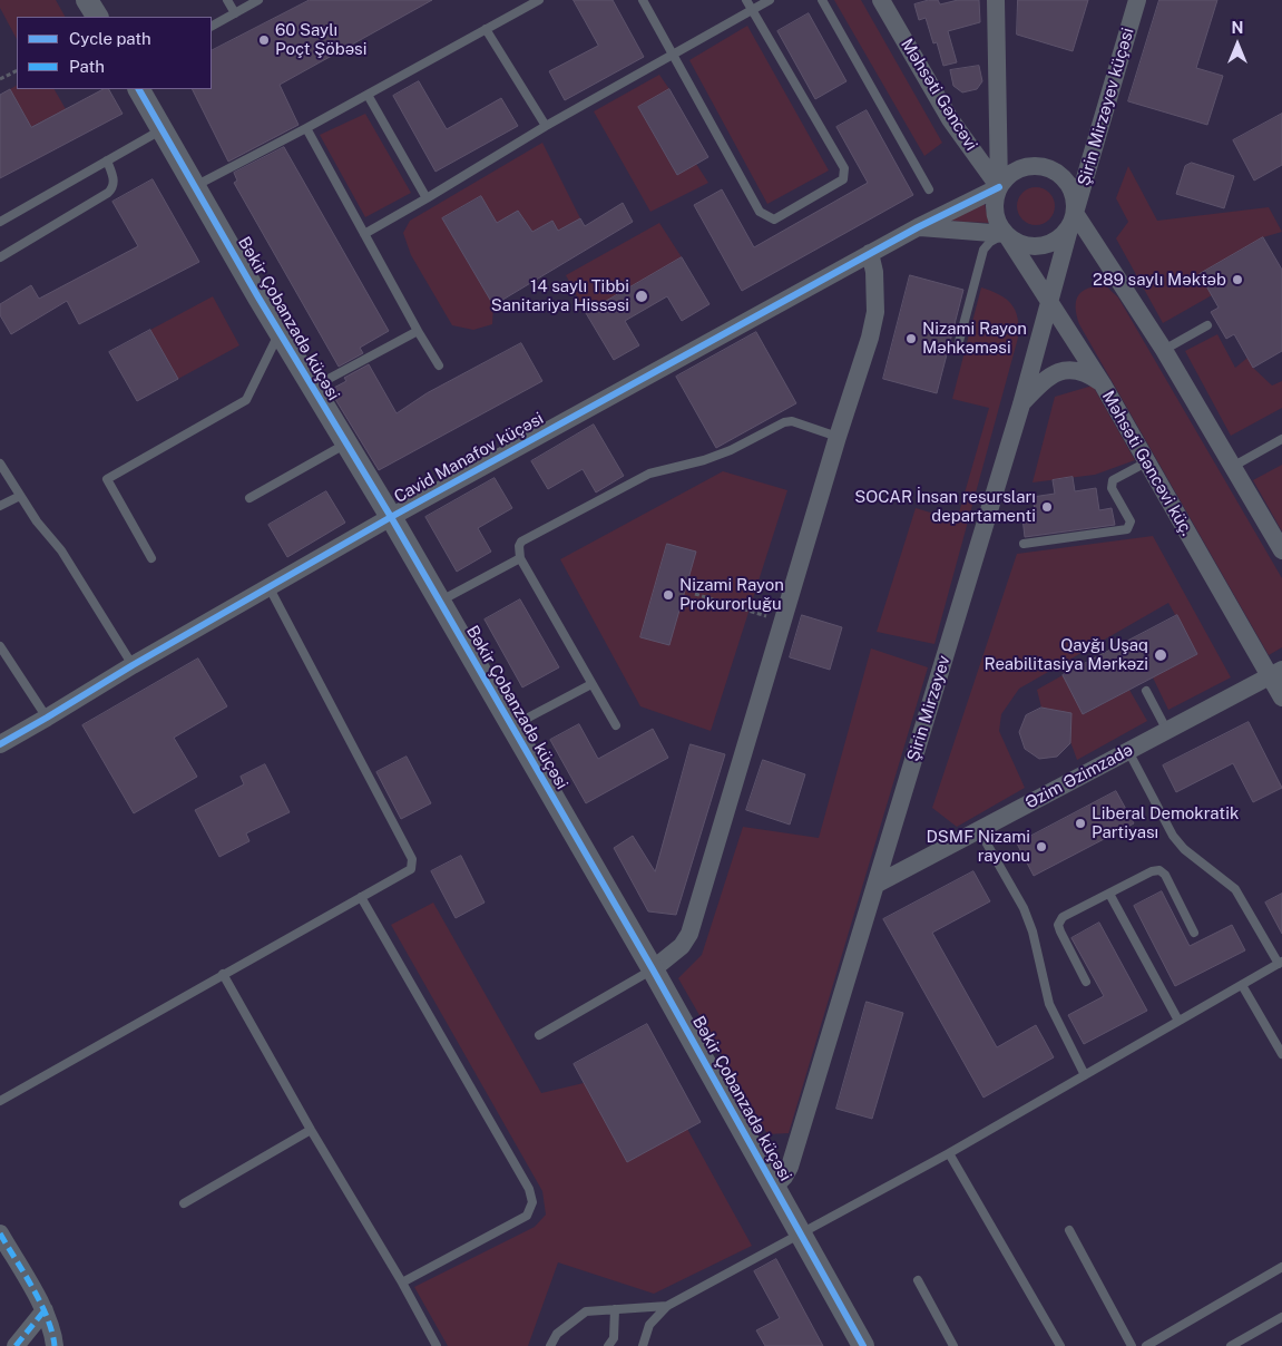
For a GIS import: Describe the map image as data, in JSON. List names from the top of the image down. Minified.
{"streets":{"street":["Məhsəti Gəncəvi","Şirin Mirzəyev küçəsi","Bəkir Çobanzadə küçəsi","Cavid Manafov küçəsi","Məhsəti Gəncəvi küç.","Şirin Mirzəyev","Əzim Əzimzadə"]},"crossings":[["Məhsəti Gəncəvi","Şirin Mirzəyev küçəsi"],["Məhsəti Gəncəvi","Cavid Manafov küçəsi"],["Məhsəti Gəncəvi","Məhsəti Gəncəvi küç."],["Məhsəti Gəncəvi","Şirin Mirzəyev"],["Şirin Mirzəyev küçəsi","Cavid Manafov küçəsi"],["Şirin Mirzəyev küçəsi","Məhsəti Gəncəvi küç."],["Şirin Mirzəyev küçəsi","Şirin Mirzəyev"],["Bəkir Çobanzadə küçəsi","Cavid Manafov küçəsi"],["Bəkir Çobanzadə küçəsi","Şirin Mirzəyev"],["Cavid Manafov küçəsi","Məhsəti Gəncəvi küç."],["Cavid Manafov küçəsi","Şirin Mirzəyev"],["Məhsəti Gəncəvi küç.","Şirin Mirzəyev"],["Məhsəti Gəncəvi küç.","Əzim Əzimzadə"],["Şirin Mirzəyev","Əzim Əzimzadə"]],"places":["60 Saylı Poçt Şöbəsi","289 saylı Məktəb","14 saylı Tibbi Sanitariya Hissəsi","Nizami Rayon Məhkəməsi","SOCAR İnsan resursları departamenti","Nizami Rayon Prokurorluğu","Qayğı Uşaq Reabilitasiya Mərkəzi","Liberal Demokratik Partiyası","DSMF Nizami rayonu"],"legend":["Cycle path","Path"],"north":"top"}
